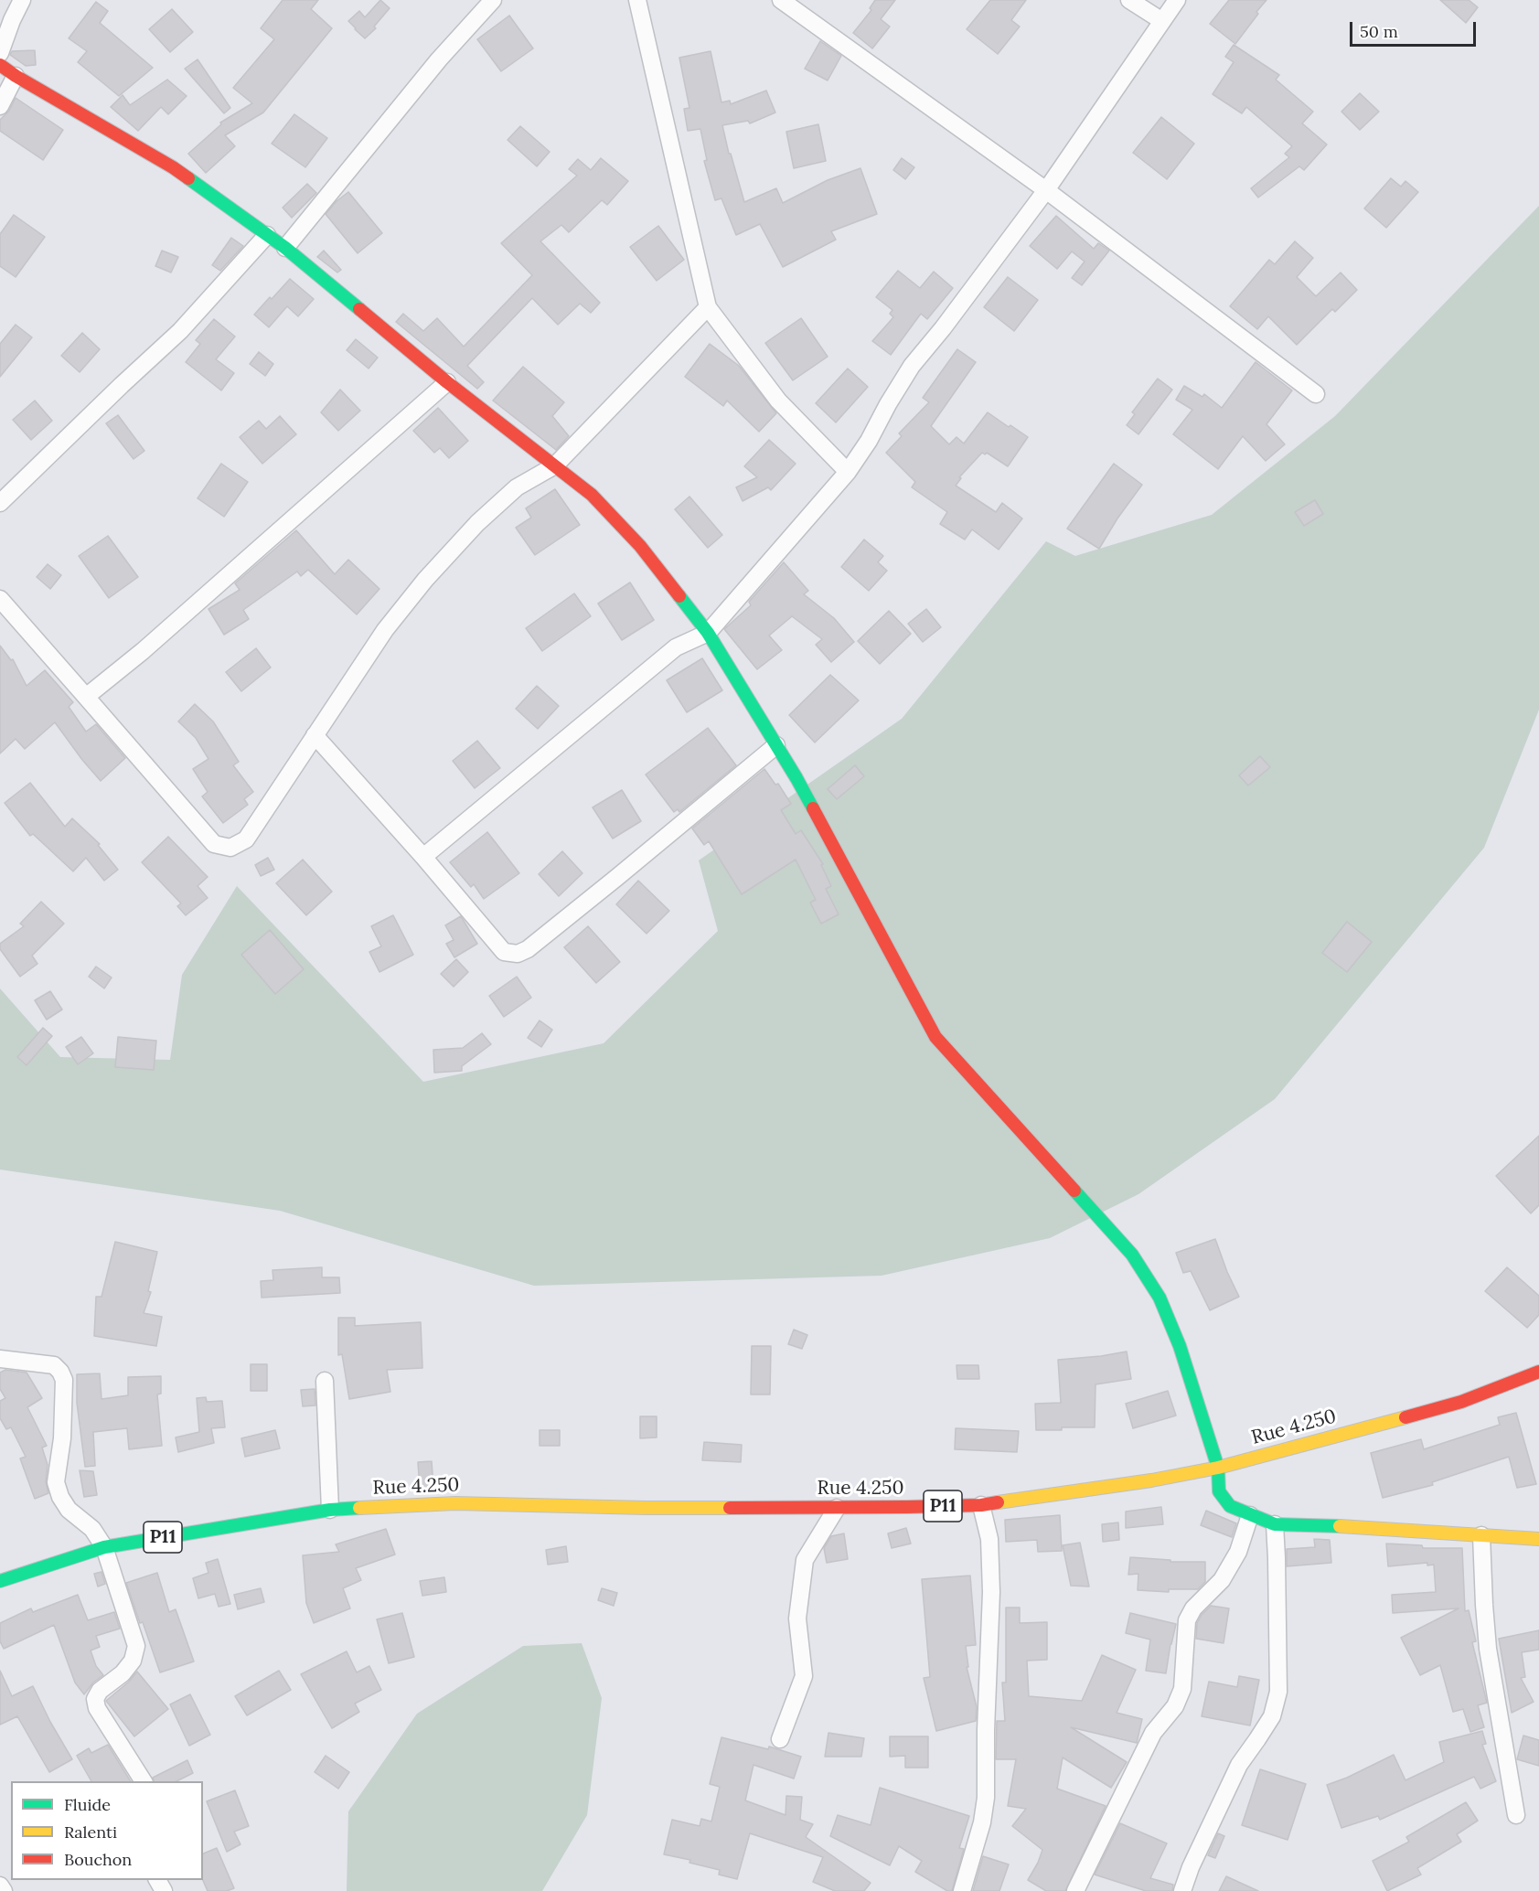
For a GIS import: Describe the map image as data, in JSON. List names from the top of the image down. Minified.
{"streets":{"street":["Rue 4.250","P11"]},"crossings":[["Rue 4.250","P11"]],"legend":["Fluide","Ralenti","Bouchon"],"scale_bar":"50 m"}
